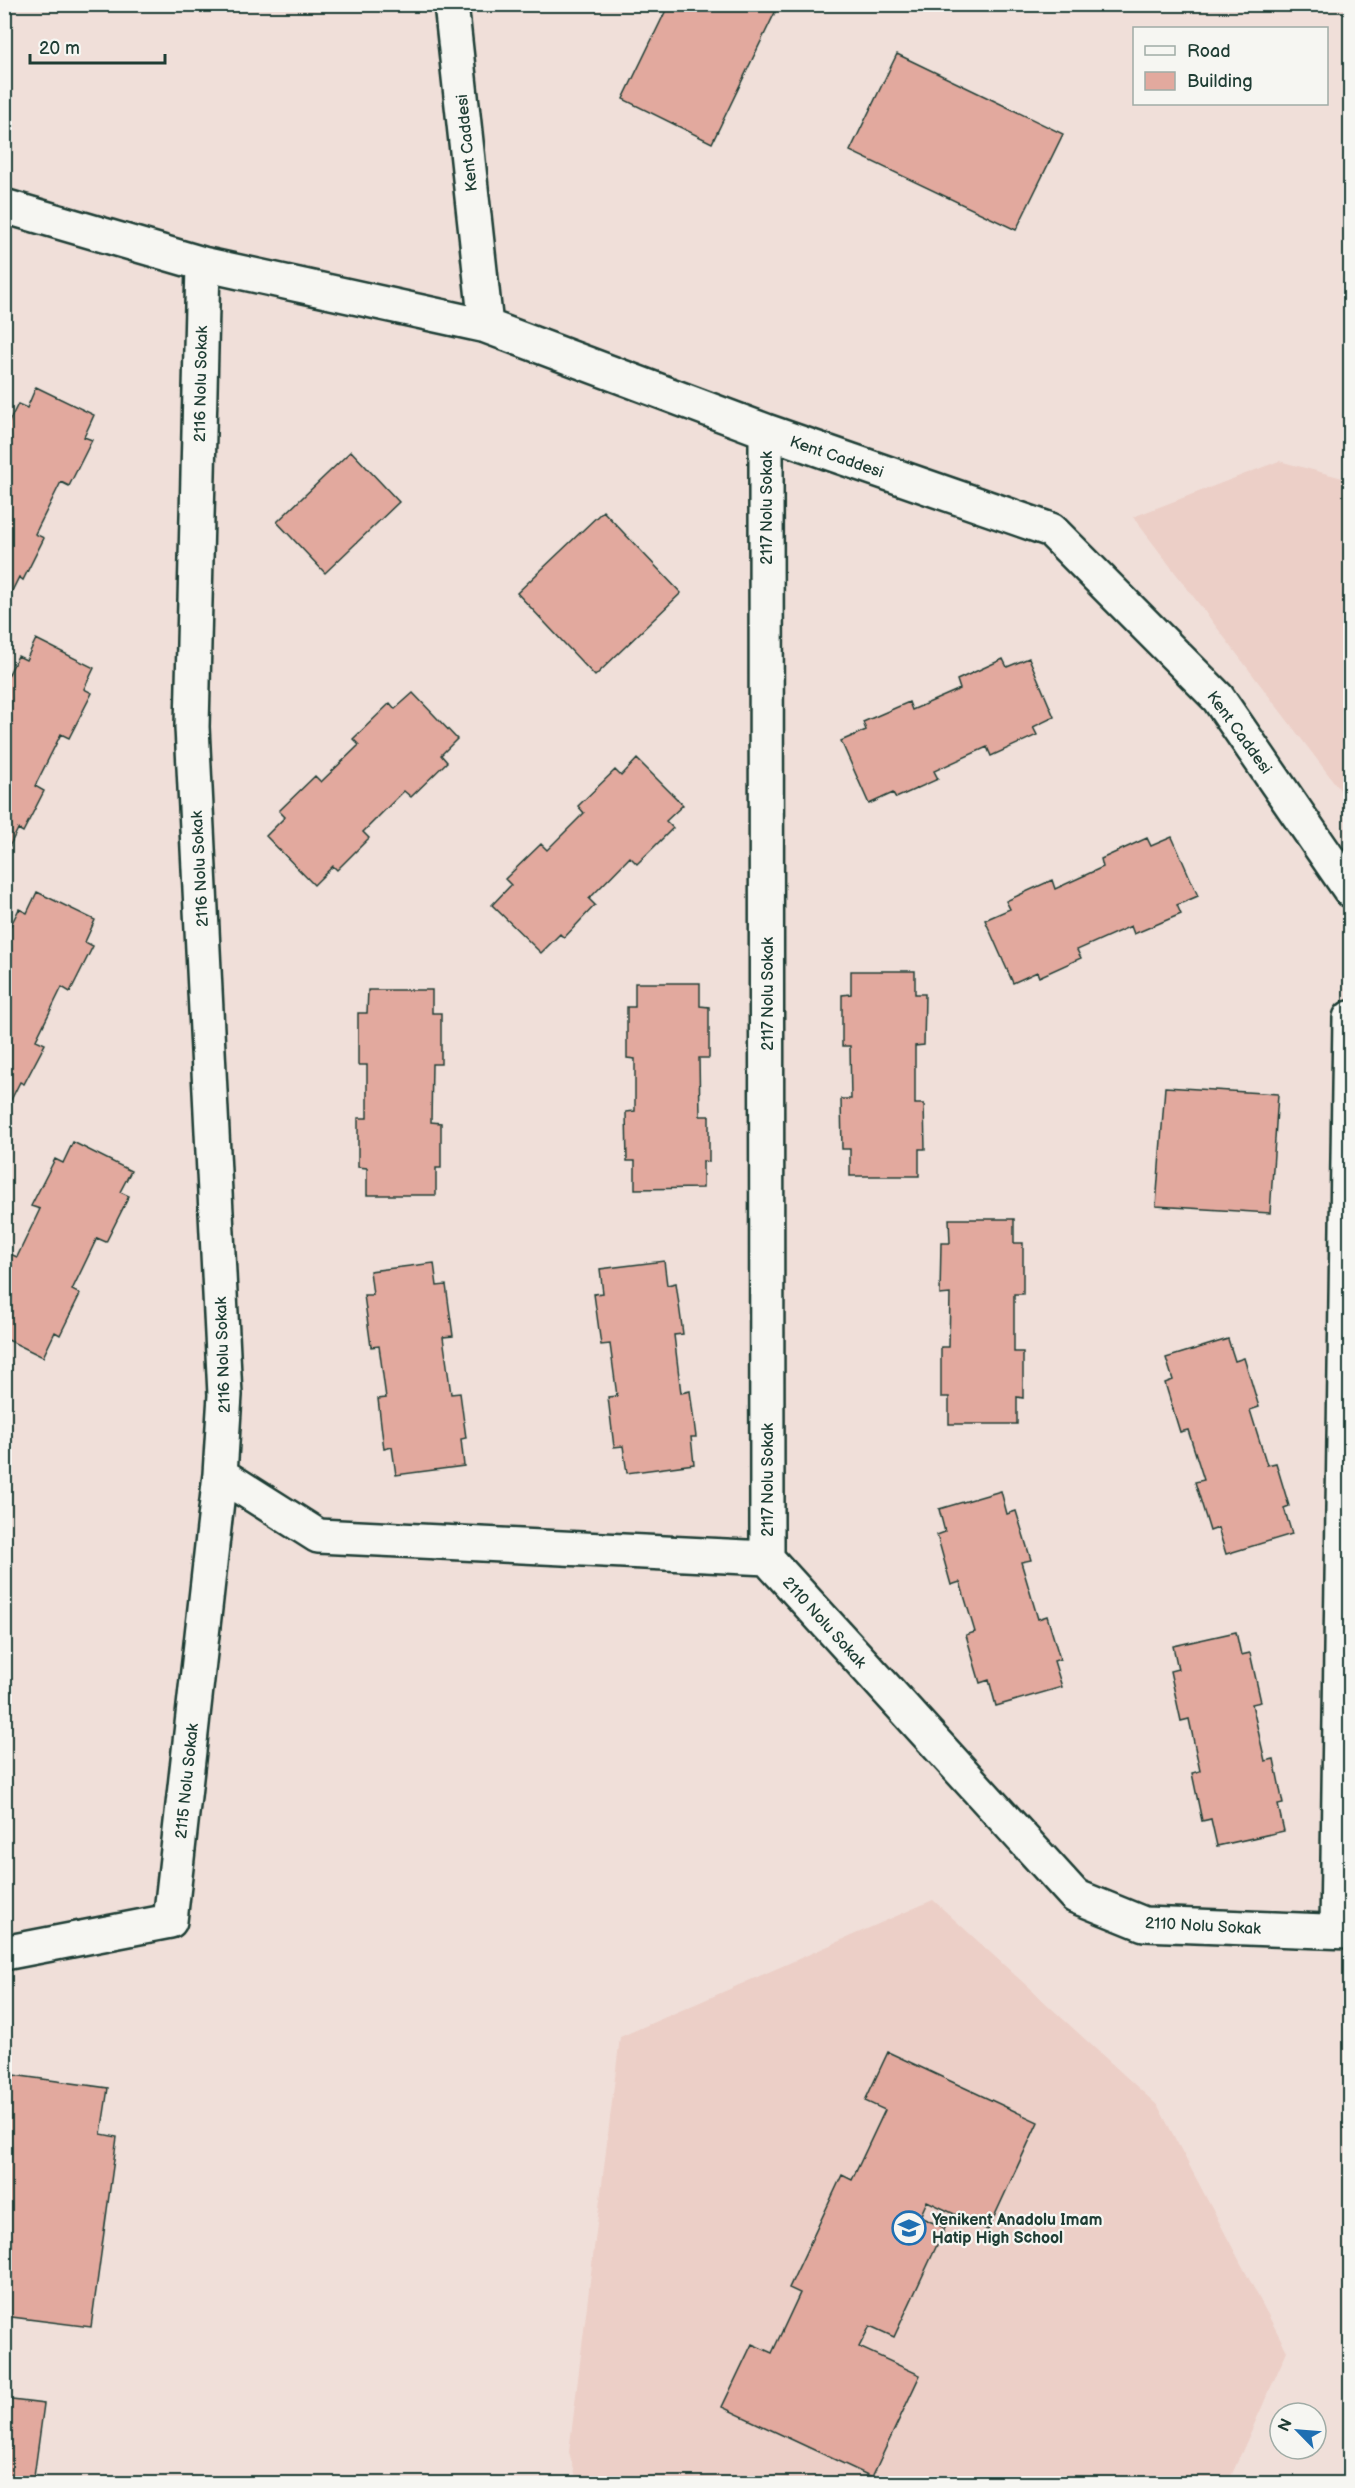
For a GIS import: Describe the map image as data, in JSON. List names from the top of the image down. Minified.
{"streets":{"street":["Kent Caddesi","2116 Nolu Sokak","2117 Nolu Sokak","2110 Nolu Sokak","2115 Nolu Sokak"]},"crossings":[["Kent Caddesi","2117 Nolu Sokak"],["2116 Nolu Sokak","2115 Nolu Sokak"],["2117 Nolu Sokak","2110 Nolu Sokak"]],"places":{"school or university":["Yenikent Anadolu Imam Hatip High School"]},"legend":["Road","Building"],"scale_bar":"20 m","north":"top left"}
